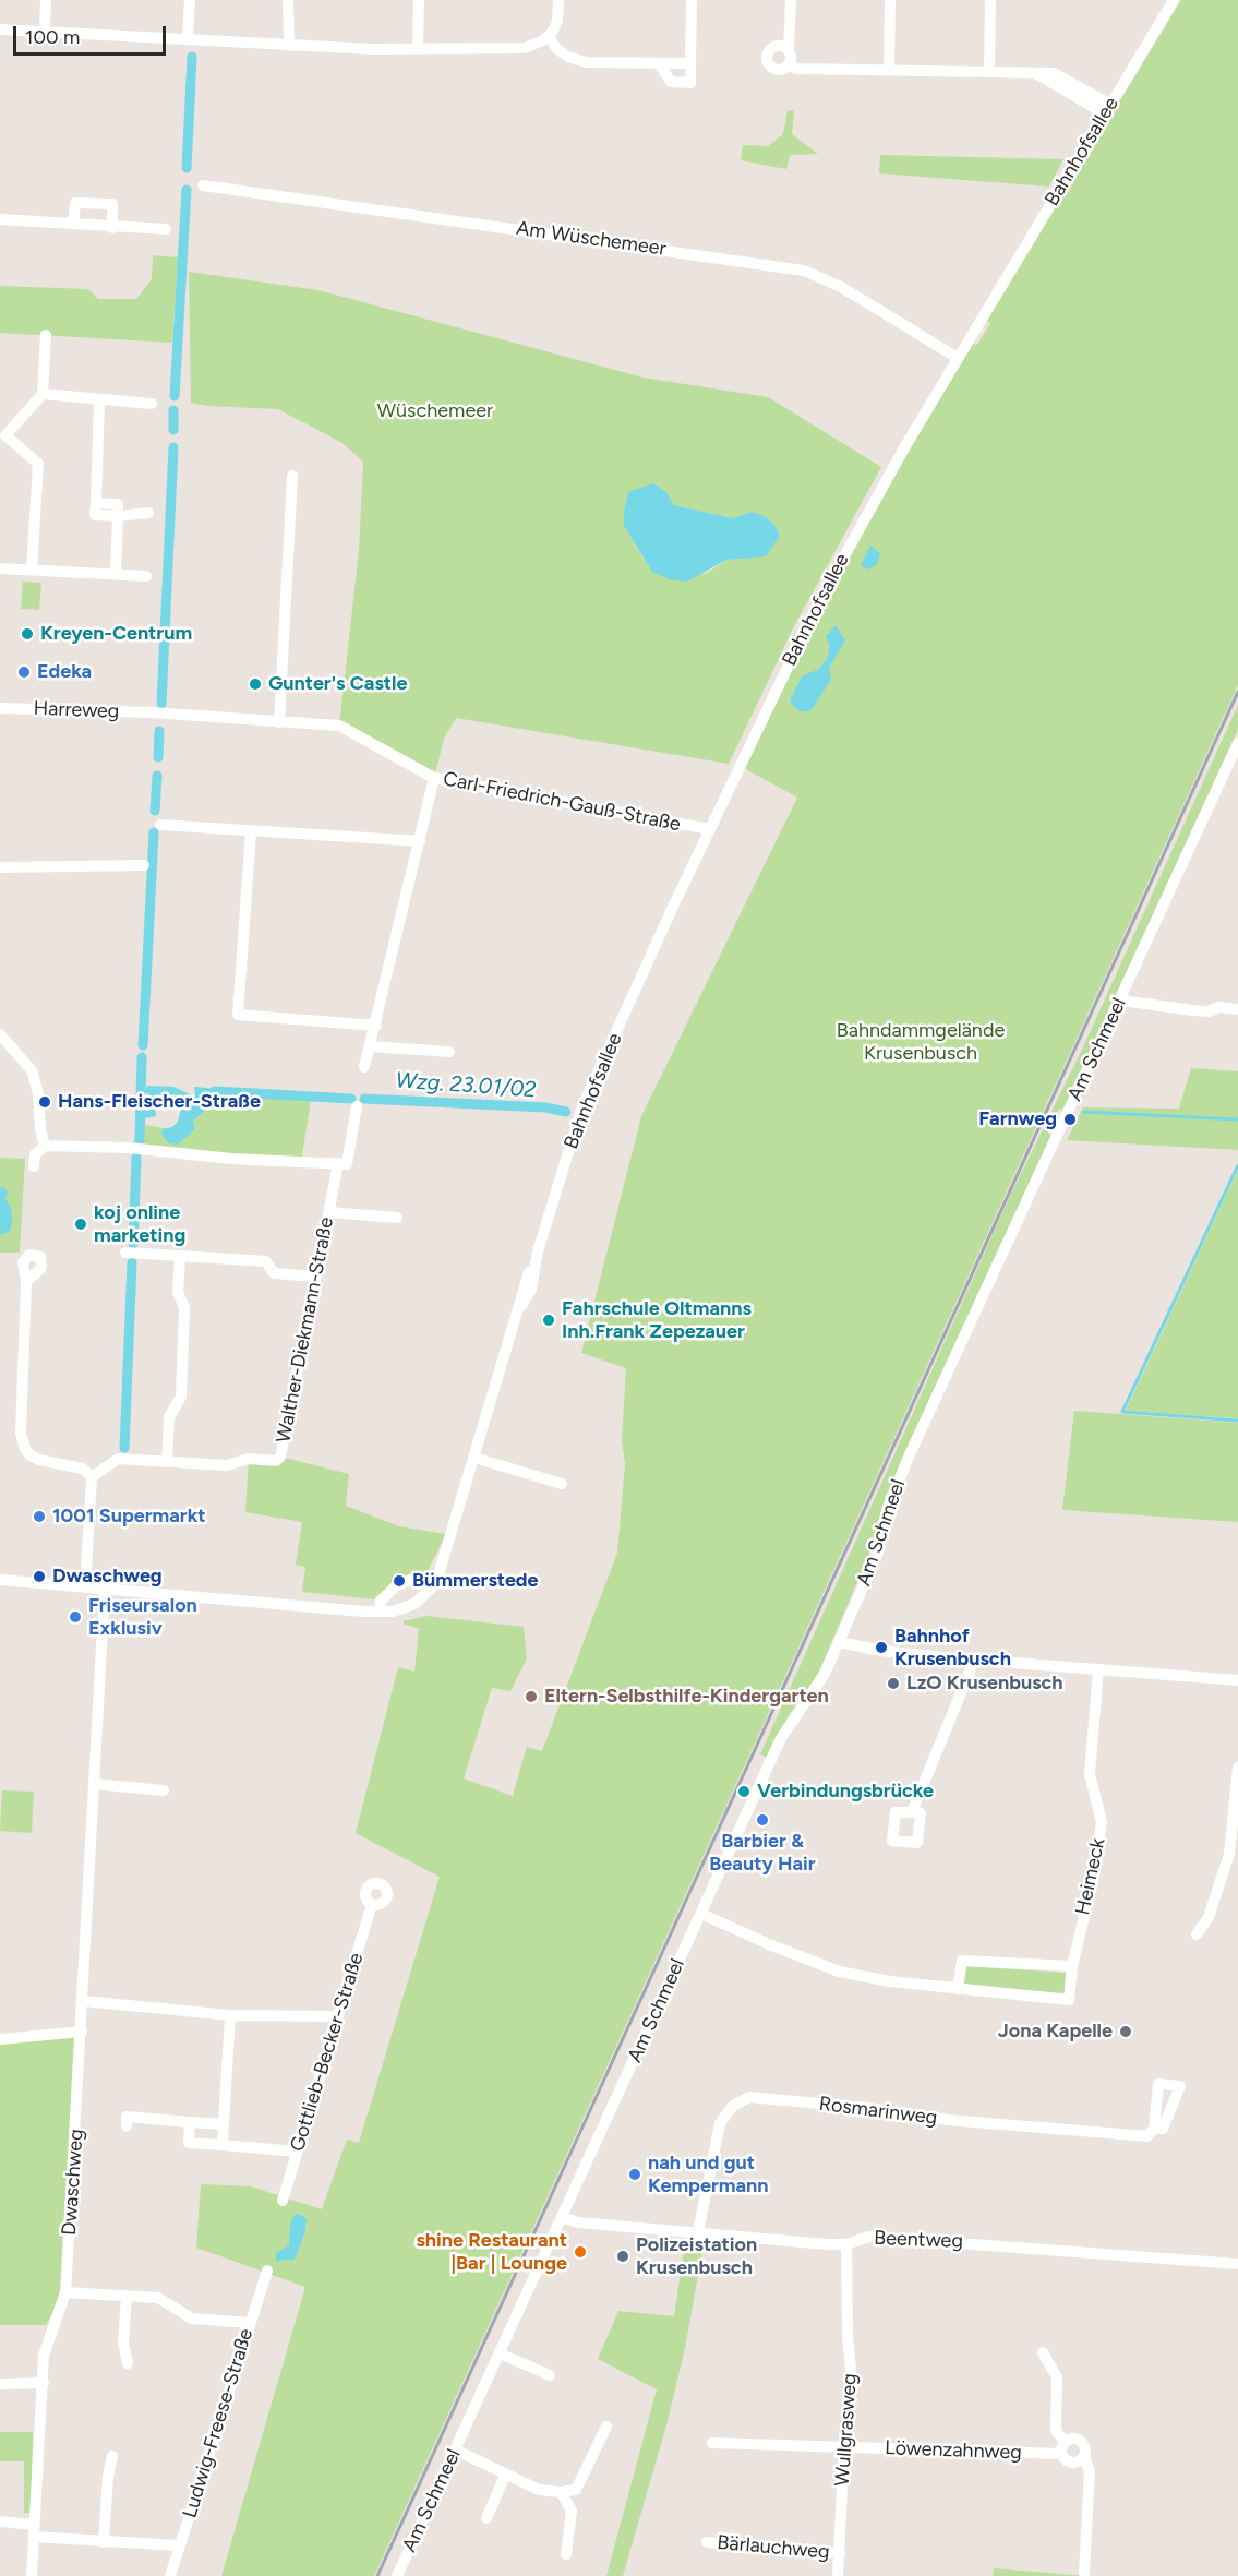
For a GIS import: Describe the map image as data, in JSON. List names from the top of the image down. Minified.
{"streets":{"street":["Bahnhofsallee","Am Wüschemeer","Harreweg","Carl-Friedrich-Gauß-Straße","Am Schmeel","Walther-Diekmann-Straße","Heimeck","Gottlieb-Becker-Straße","Rosmarinweg","Dwaschweg","Beentweg","Ludwig-Freese-Straße","Wullgrasweg","Löwenzahnweg","Bärlauchweg"]},"crossings":[["Bahnhofsallee","Am Wüschemeer"],["Bahnhofsallee","Carl-Friedrich-Gauß-Straße"],["Harreweg","Carl-Friedrich-Gauß-Straße"],["Am Schmeel","Heimeck"],["Am Schmeel","Beentweg"],["Rosmarinweg","Beentweg"],["Beentweg","Wullgrasweg"],["Wullgrasweg","Löwenzahnweg"],["Wullgrasweg","Bärlauchweg"]],"water":["Wzg. 23.01/02"],"parks":["Wüschemeer","Bahndammgelände Krusenbusch"],"places":["Kreyen-Centrum","Edeka","Gunter's Castle","Hans-Fleischer-Straße","Farnweg","koj online marketing","Fahrschule Oltmanns Inh.Frank Zepezauer","1001 Supermarkt","Dwaschweg","Bümmerstede","Friseursalon Exklusiv","Bahnhof Krusenbusch","LzO Krusenbusch","Eltern-Selbsthilfe-Kindergarten","Verbindungsbrücke","Barbier & Beauty Hair","Jona Kapelle","nah und gut Kempermann","shine Restaurant |Bar | Lounge","Polizeistation Krusenbusch"],"scale_bar":"100 m"}
